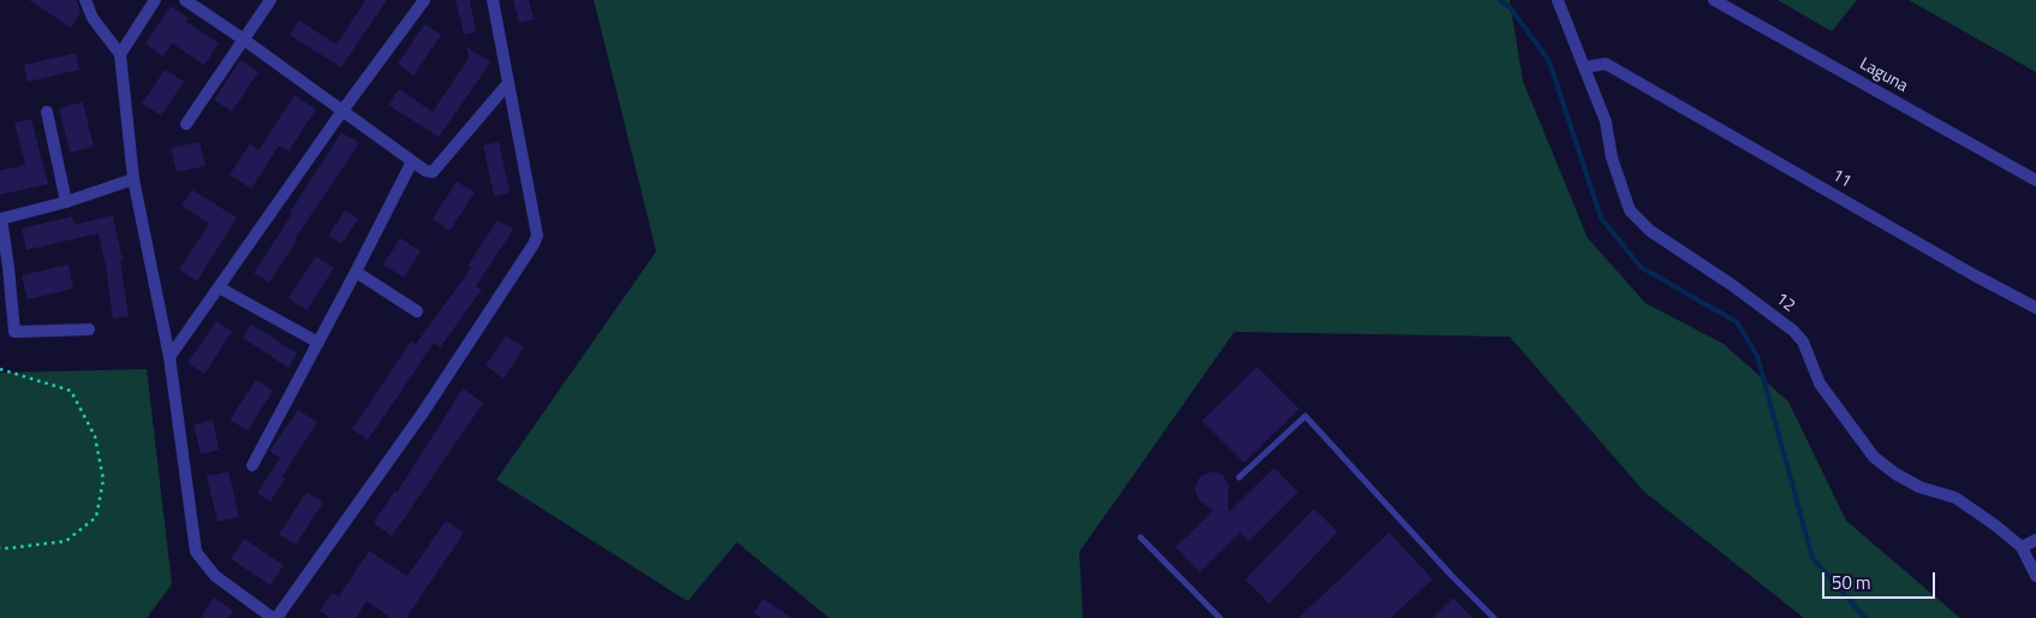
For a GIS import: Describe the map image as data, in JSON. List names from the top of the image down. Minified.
{"streets":{"street":["Laguna","11","12"]},"crossings":[["11","12"]],"scale_bar":"50 m"}
